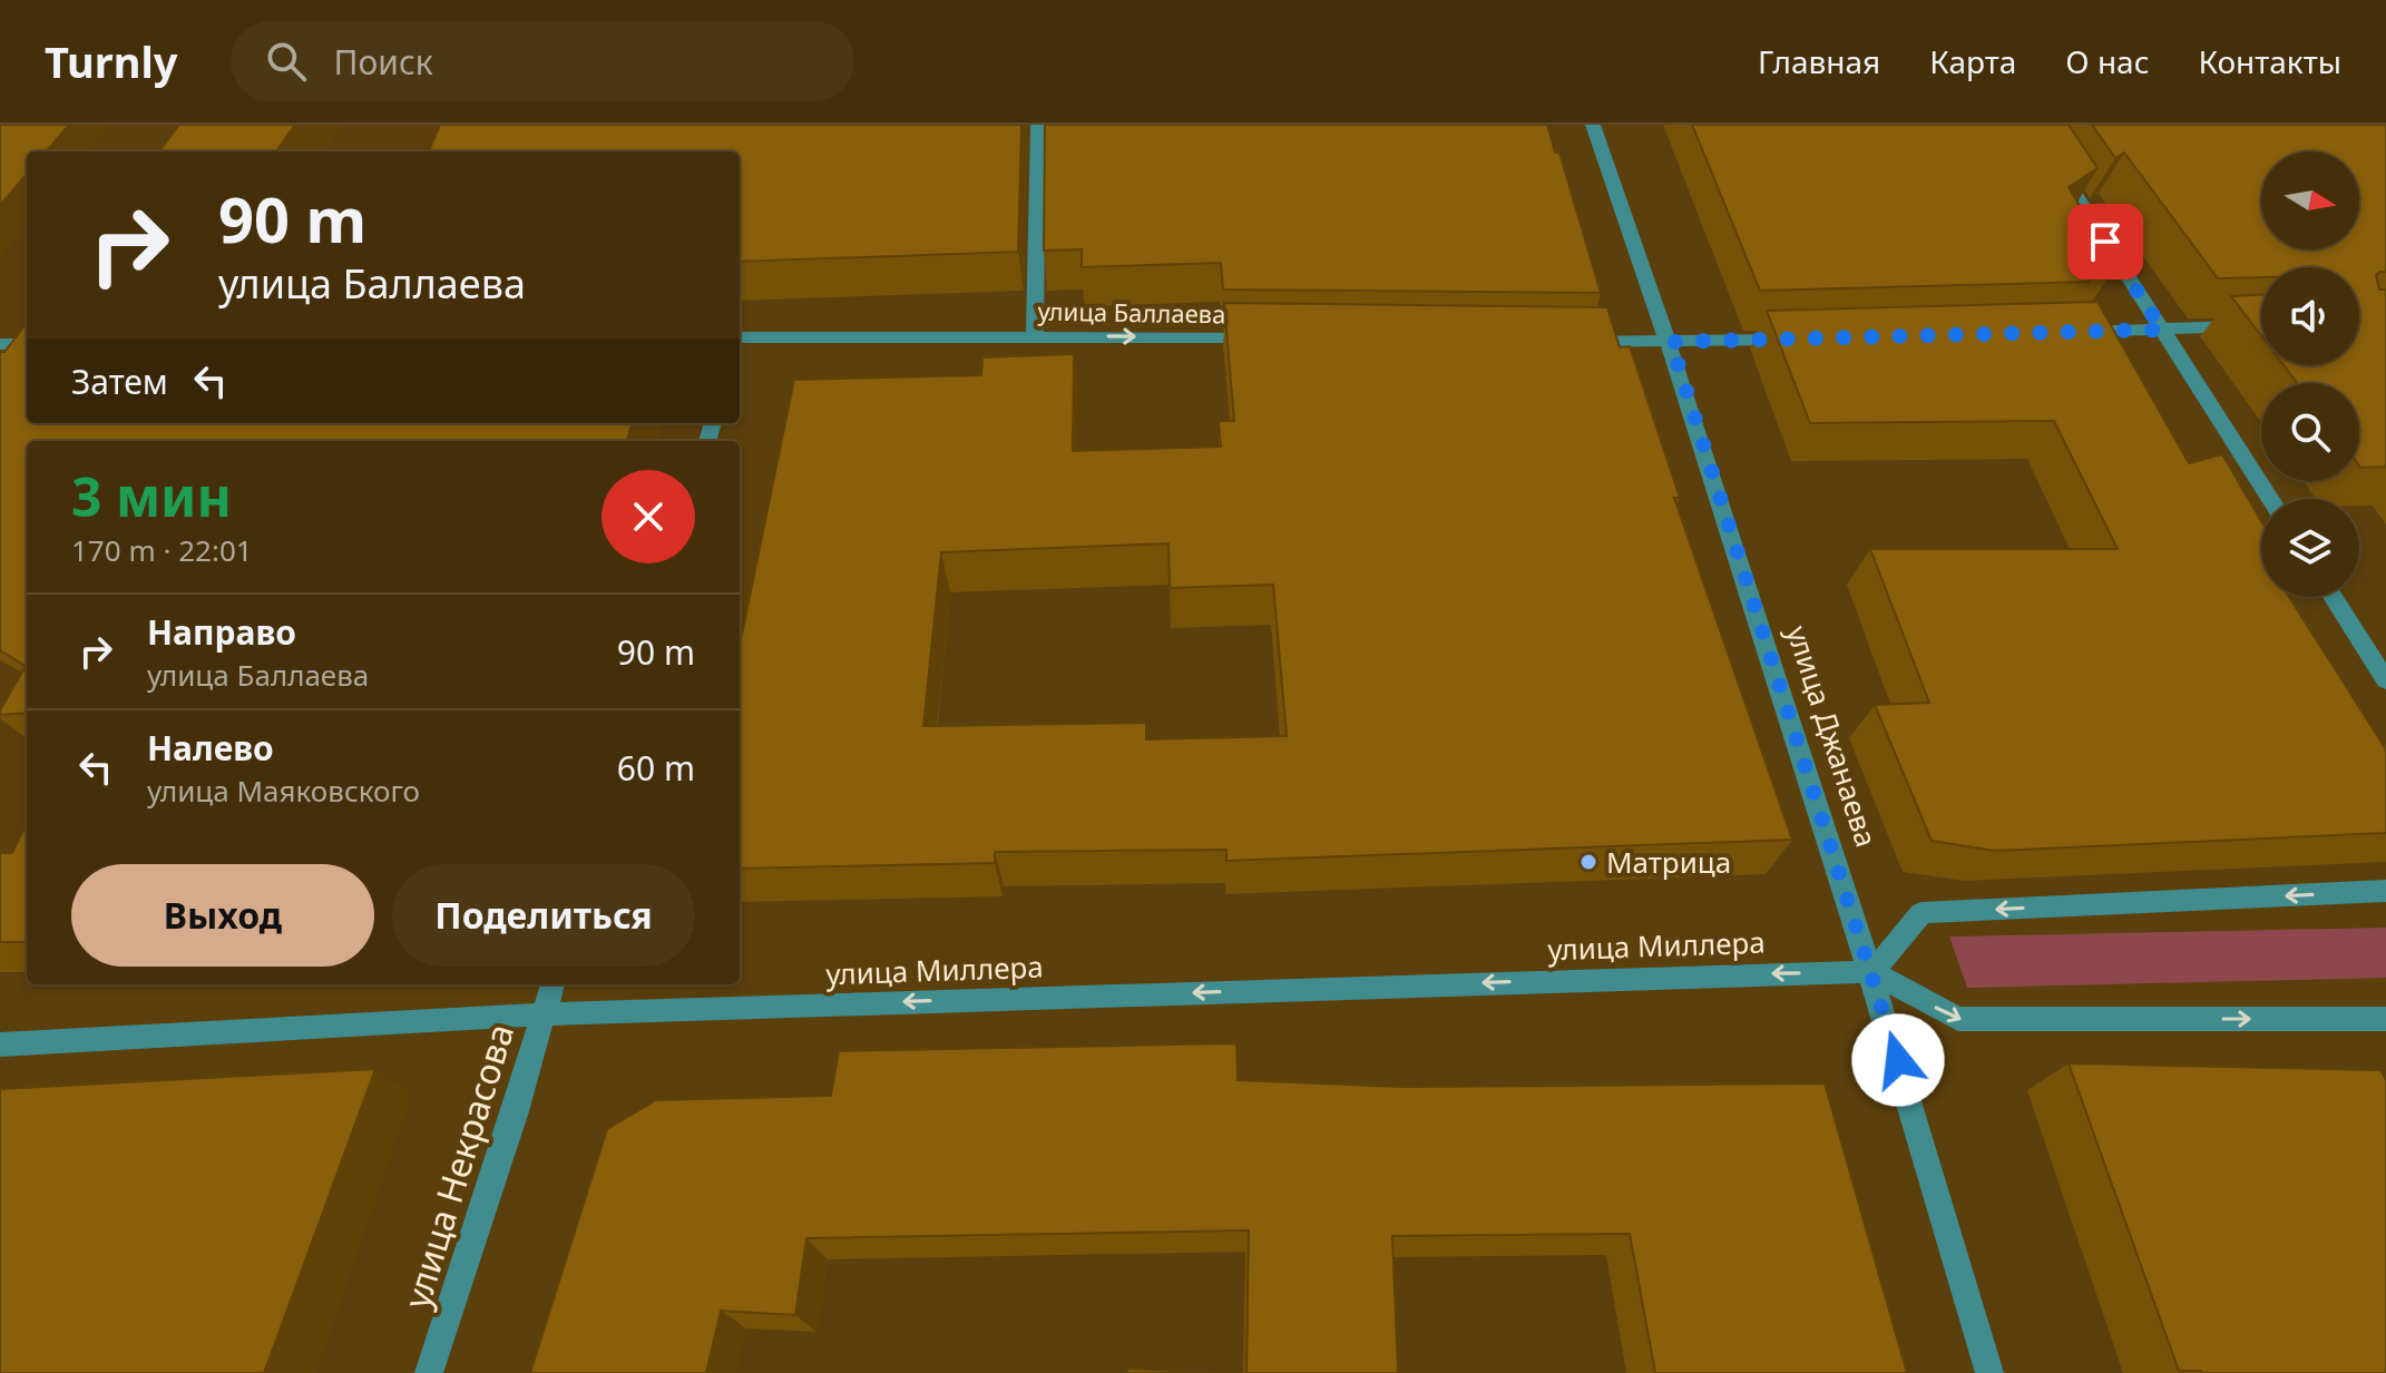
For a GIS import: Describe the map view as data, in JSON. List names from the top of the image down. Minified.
{"streets":{"street":["улица Баллаева","улица Джанаева","улица Миллера","улица Некрасова"]},"crossings":[["улица Джанаева","улица Миллера"],["улица Миллера","улица Некрасова"]],"one_way":["улица Баллаева","улица Миллера"],"places":["Матрица"],"north":"right","page":{"header":"Turnly","search":"Поиск","nav":["Главная","Карта","О нас","Контакты"],"turn":["90 m","улица Баллаева"],"then":"Затем","heading":["3 мин","170 m · 22:01"],"list":[{"name":"Направо","note":"улица Баллаева","value":"90 m"},{"name":"Налево","note":"улица Маяковского","value":"60 m"}],"buttons":["Выход","Поделиться"]}}
